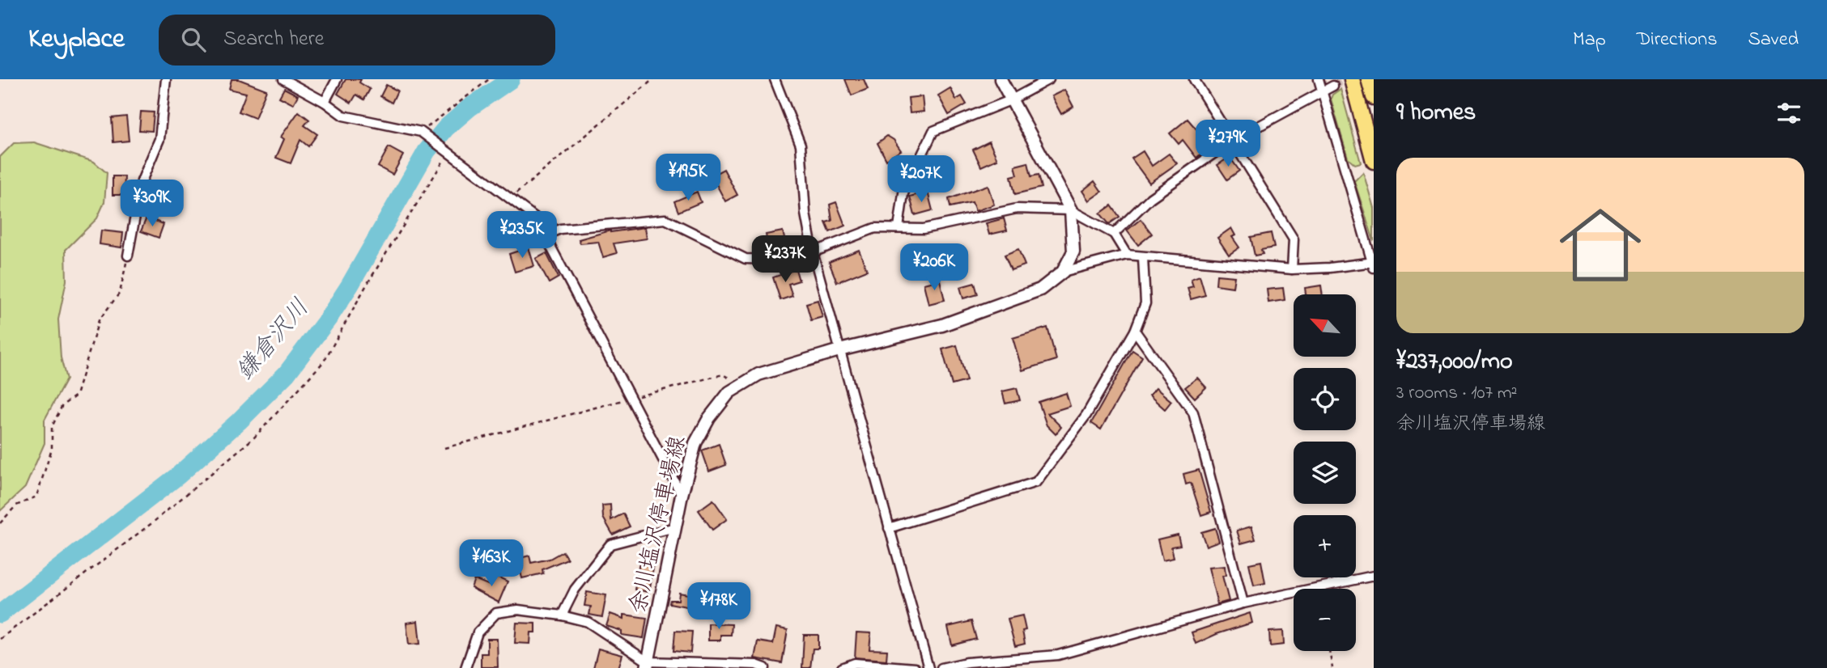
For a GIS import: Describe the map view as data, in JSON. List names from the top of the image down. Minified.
{"streets":{"main road":["余川塩沢停車場線"]},"water":["鎌倉沢川"],"north":"top left","page":{"header":"Keyplace","search":"Search here","nav":["Map","Directions","Saved"],"heading":"9 homes","price":["¥279K","¥195K","¥207K","¥309K","¥235K","¥237K","¥206K","¥163K","¥178K"],"list":[{"name":"¥237,000/mo","note":"3 rooms · 107 m² · 余川塩沢停車場線"}],"map_buttons":["+","−"]}}
